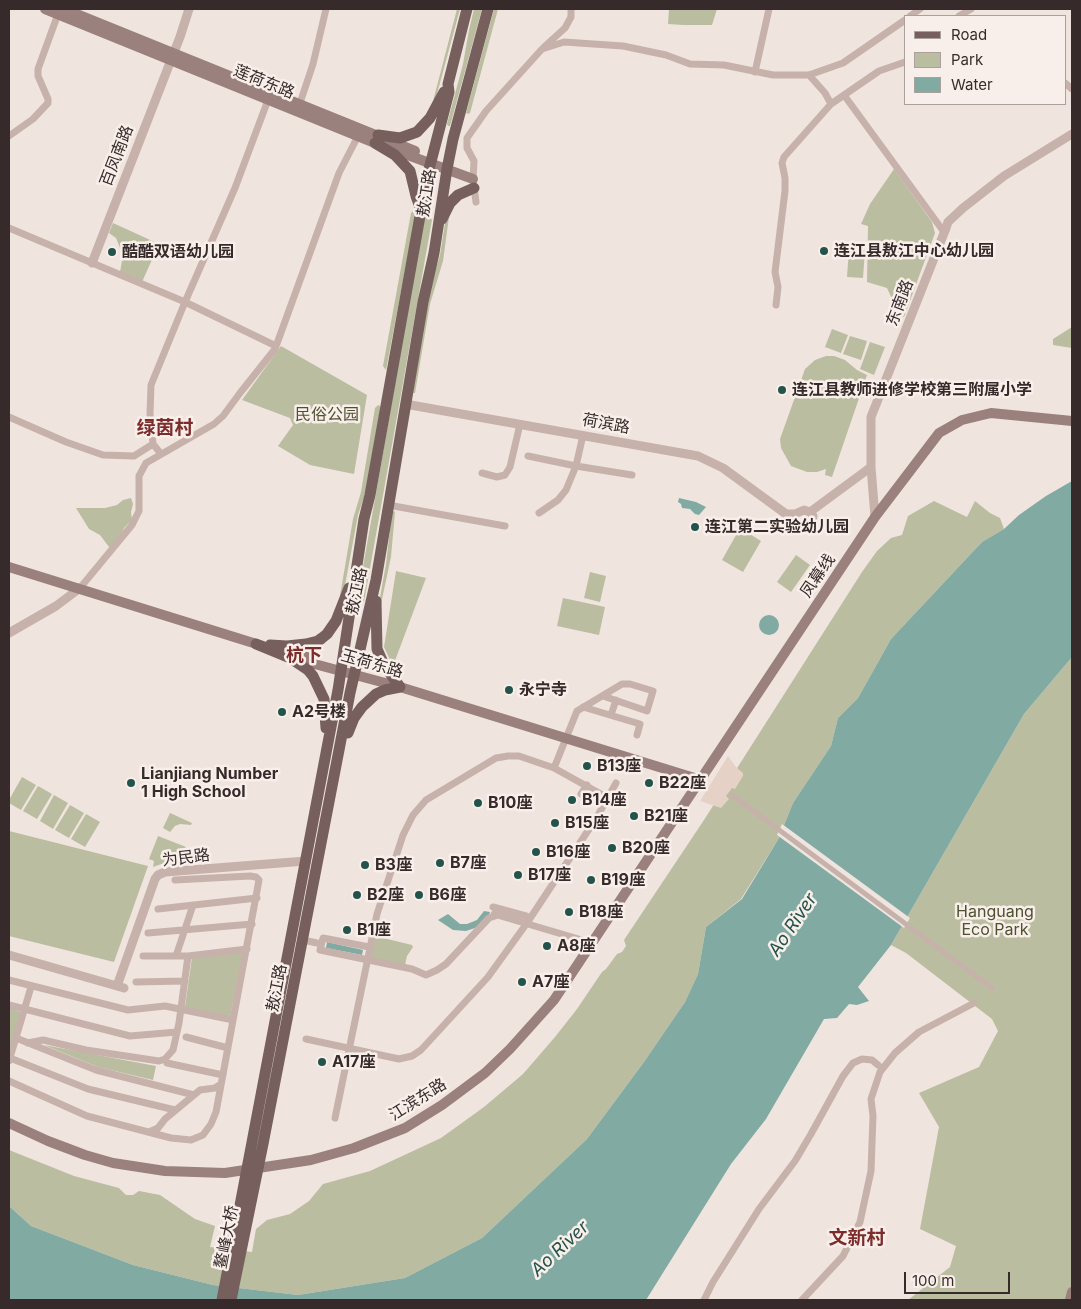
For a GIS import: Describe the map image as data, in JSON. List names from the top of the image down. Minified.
{"streets":{"main road":["莲荷东路","敖江路","凤幕线","玉荷东路","江滨东路","鳌峰大桥"],"street":["百凤南路","东南路","荷滨路","为民路"]},"crossings":[["莲荷东路","百凤南路"],["莲荷东路","敖江路"],["敖江路","荷滨路"],["敖江路","玉荷东路"],["敖江路","为民路"],["敖江路","江滨东路"],["敖江路","鳌峰大桥"],["东南路","荷滨路"],["东南路","凤幕线"],["凤幕线","玉荷东路"],["凤幕线","江滨东路"],["玉荷东路","江滨东路"],["江滨东路","鳌峰大桥"]],"districts":["绿茵村","杭下","文新村"],"water":["Ao River"],"parks":["民俗公园","Hanguang Eco Park"],"places":["连江县敖江中心幼儿园","酷酷双语幼儿园","连江县教师进修学校第三附属小学","连江第二实验幼儿园","永宁寺","A2号楼","B13座","Lianjiang Number 1 High School","B22座","B14座","B10座","B21座","B15座","B20座","B16座","B7座","B3座","B17座","B19座","B2座","B6座","B18座","B1座","A8座","A7座","A17座"],"legend":["Road","Park","Water"],"scale_bar":"100 m"}
